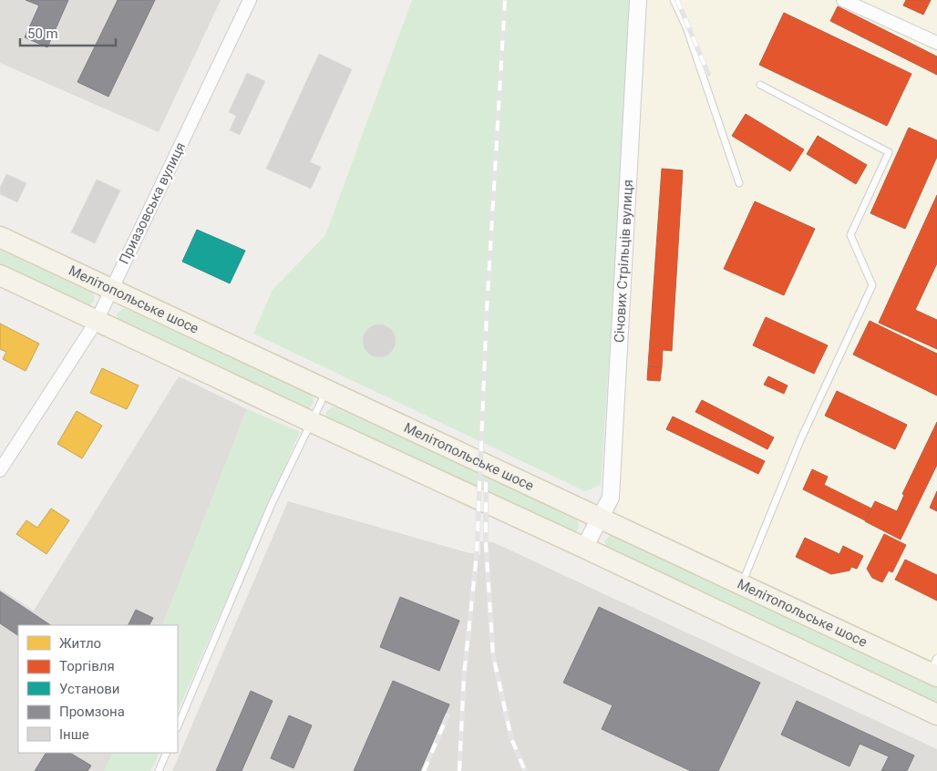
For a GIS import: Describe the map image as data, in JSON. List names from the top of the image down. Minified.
{"streets":{"main road":["Мелітопольське шосе"],"street":["Приазовська вулиця","Січових Стрільців вулиця"]},"crossings":[["Приазовська вулиця","Мелітопольське шосе"],["Січових Стрільців вулиця","Мелітопольське шосе"]],"legend":["Житло","Торгівля","Установи","Промзона","Інше"],"scale_bar":"50 m"}
